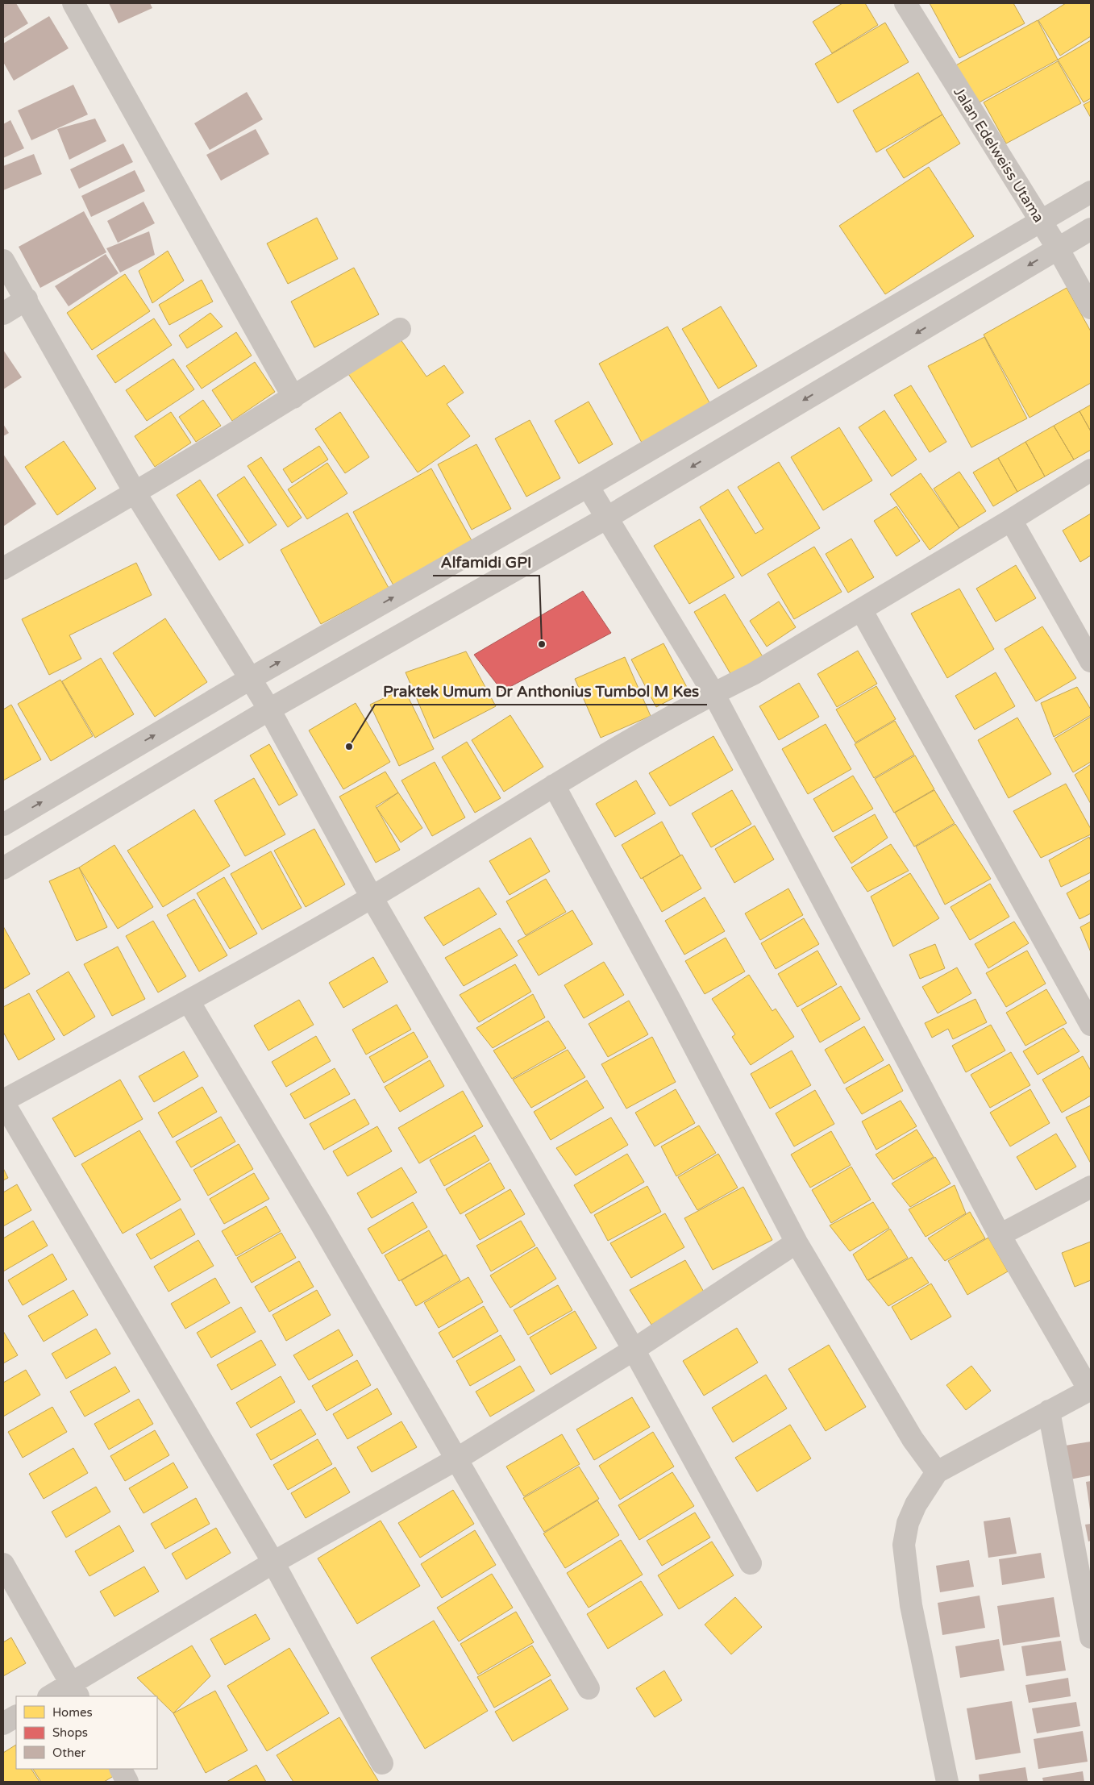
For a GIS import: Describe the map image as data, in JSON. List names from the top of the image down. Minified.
{"streets":{"street":["Jalan Edelweiss Utama"]},"places":["Alfamidi GPI","Praktek Umum Dr Anthonius Tumbol M Kes"],"legend":["Homes","Shops","Other"]}
